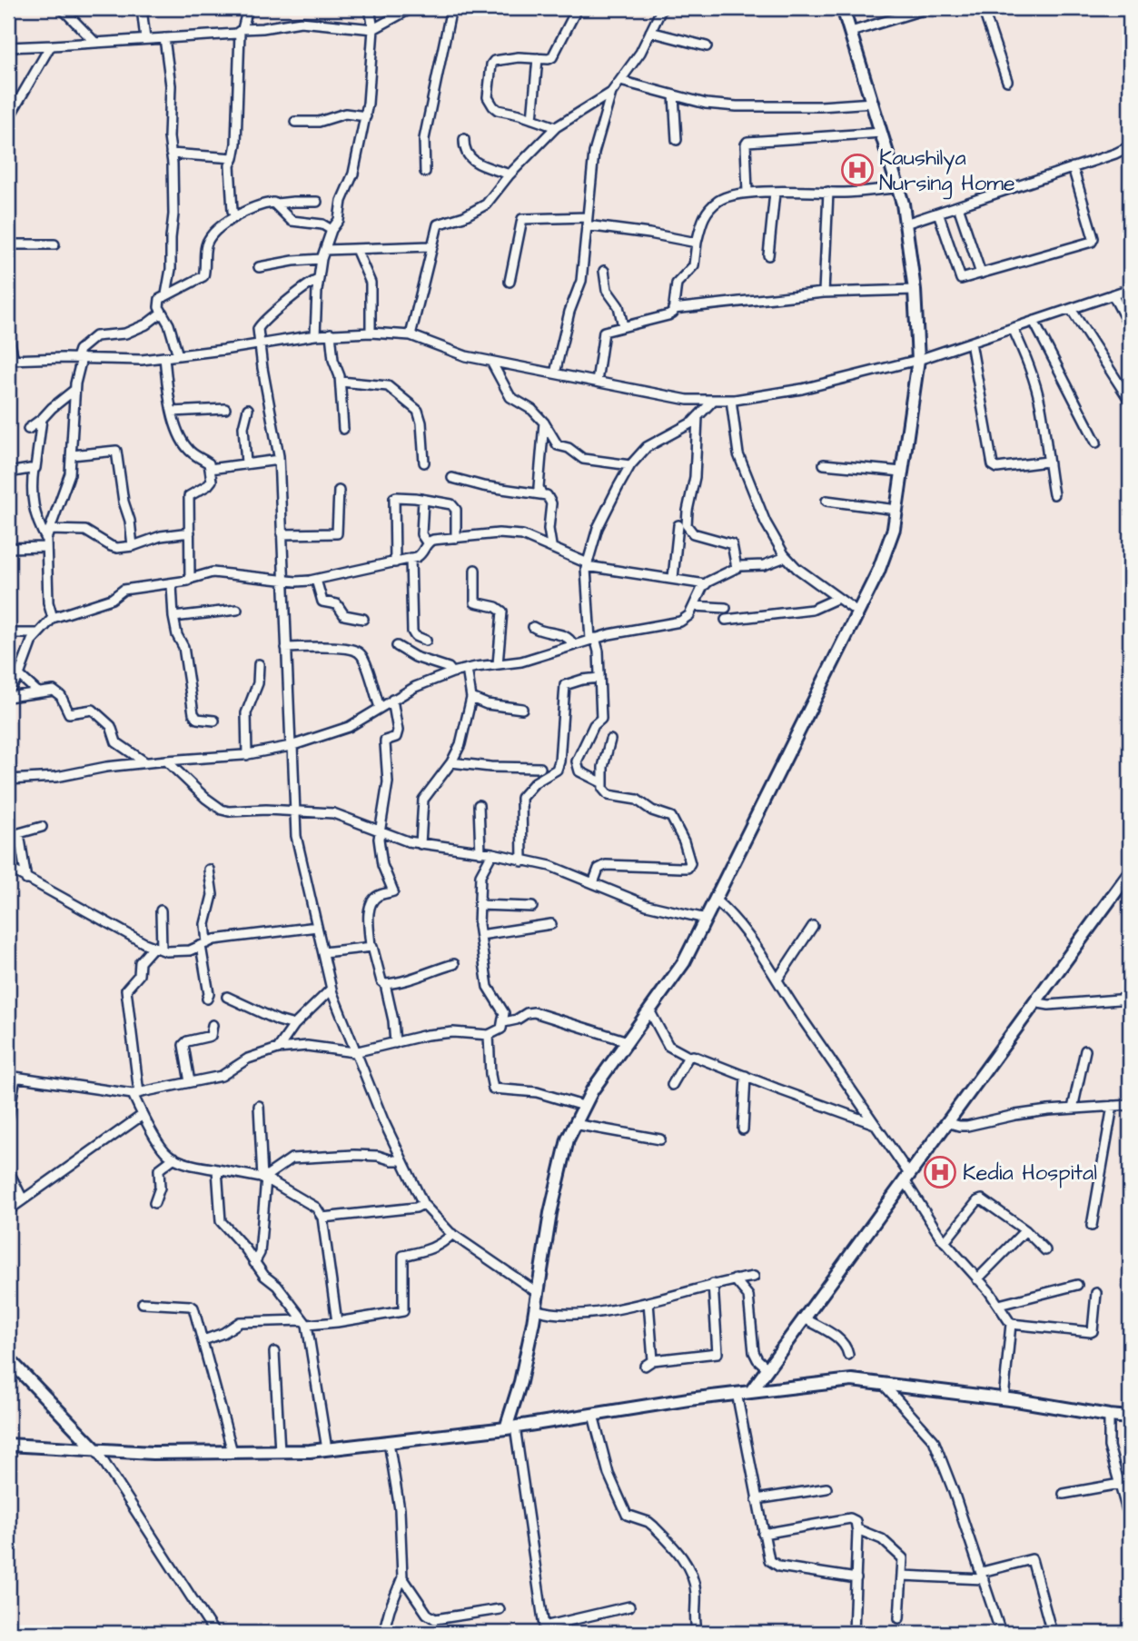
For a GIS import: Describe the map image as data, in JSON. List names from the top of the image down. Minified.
{"places":{"hospital":["Kaushilya Nursing Home","Kedia Hospital"]}}
